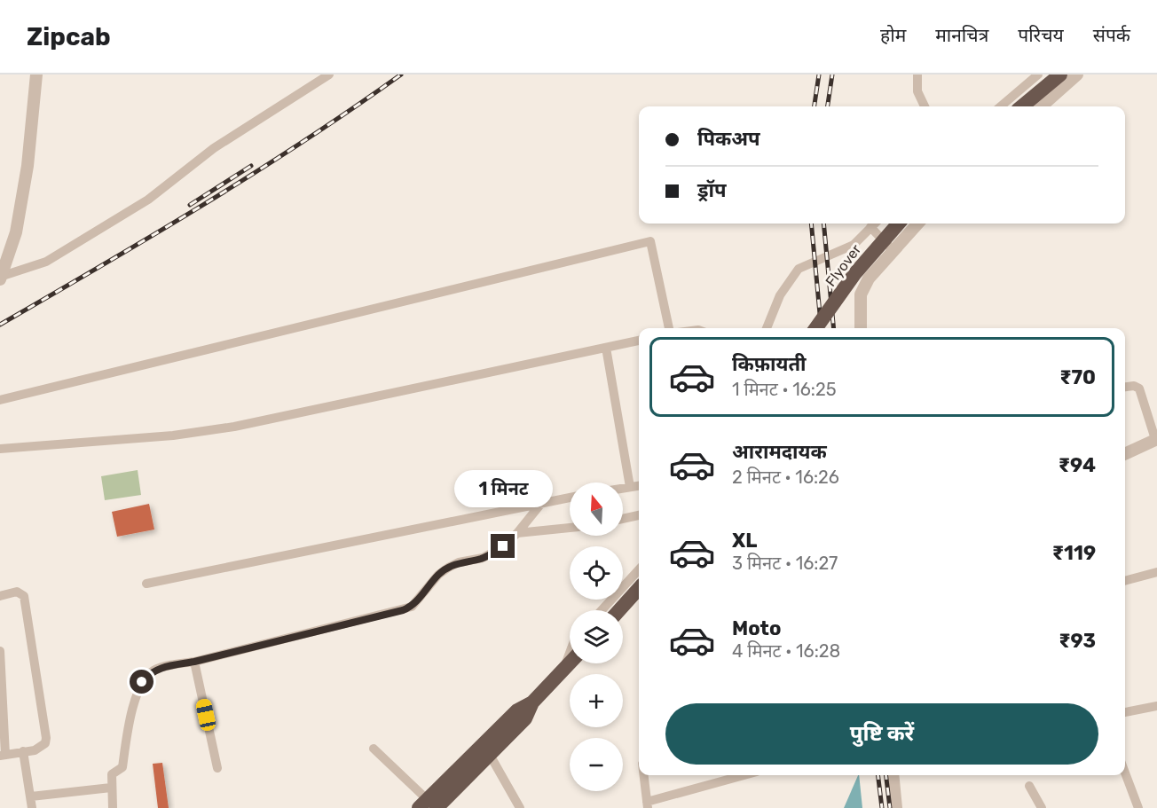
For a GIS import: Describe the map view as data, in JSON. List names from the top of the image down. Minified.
{"streets":{"highway":["Flyover"]},"north":"top","page":{"header":"Zipcab","nav":["होम","मानचित्र","परिचय","संपर्क"],"banner":["पिकअप","ड्रॉप"],"list":[{"name":"किफ़ायती","note":"1 मिनट · 16:25","value":"₹70"},{"name":"आरामदायक","note":"2 मिनट · 16:26","value":"₹94"},{"name":"XL","note":"3 मिनट · 16:27","value":"₹119"},{"name":"Moto","note":"4 मिनट · 16:28","value":"₹93"}],"bubble":"1 मिनट","map_buttons":["+","−"],"buttons":"पुष्टि करें"}}
